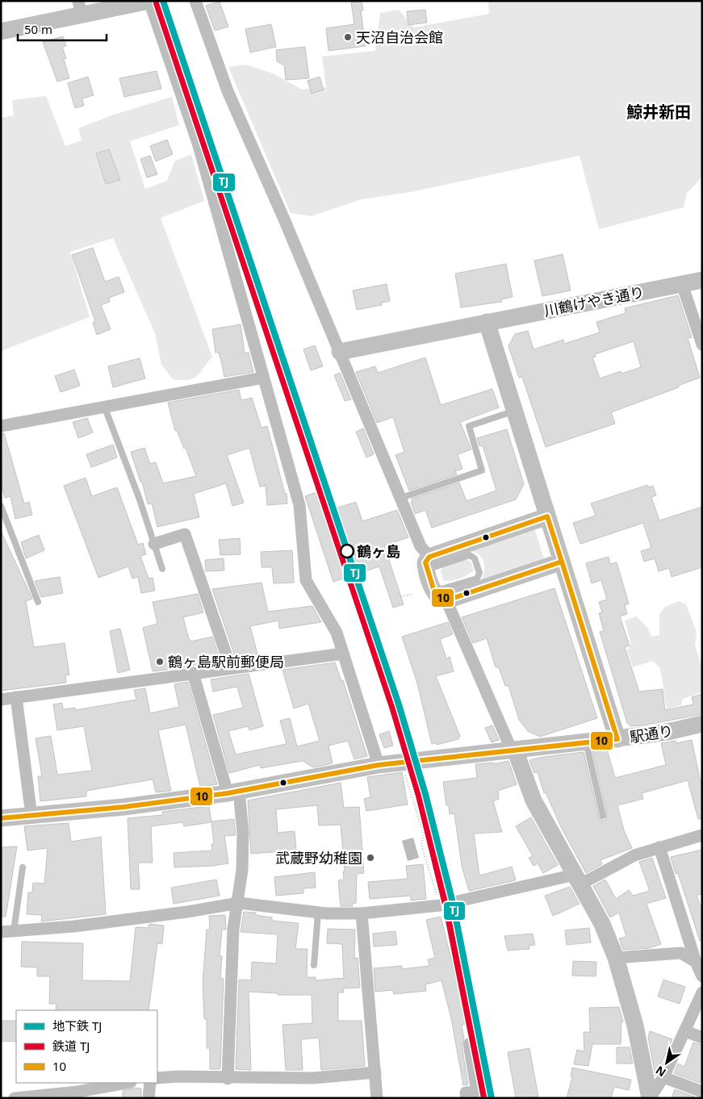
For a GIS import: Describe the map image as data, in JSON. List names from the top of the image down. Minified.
{"streets":{"street":["川鶴けやき通り","駅通り"]},"districts":["鯨井新田"],"places":["天沼自治会館","鶴ヶ島","鶴ヶ島駅前郵便局","武蔵野幼稚園"],"lines":["metro line TJ","rail line TJ","transit line 10"],"legend":["地下鉄 TJ","鉄道 TJ","10"],"scale_bar":"50 m","north":"bottom left"}
